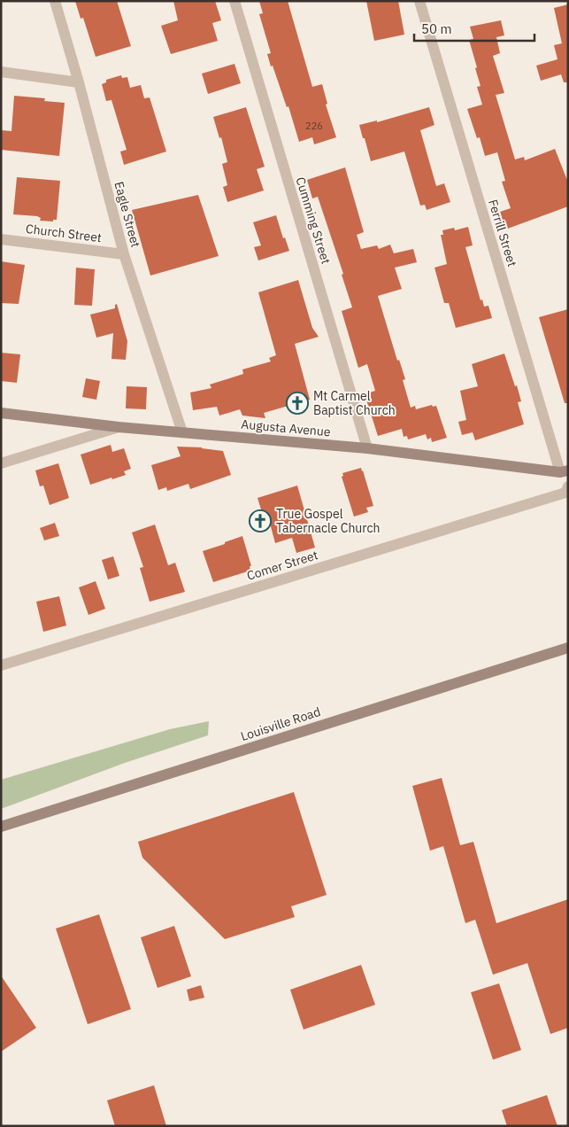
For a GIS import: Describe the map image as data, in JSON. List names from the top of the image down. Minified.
{"streets":{"main road":["Augusta Avenue","Louisville Road"],"street":["Eagle Street","Cumming Street","Church Street","Ferrill Street","Comer Street"]},"crossings":[["Eagle Street","Church Street"],["Eagle Street","Augusta Avenue"],["Cumming Street","Augusta Avenue"],["Ferrill Street","Augusta Avenue"]],"places":{"church":["Mt Carmel Baptist Church","True Gospel Tabernacle Church"]},"house_numbers":["226"],"scale_bar":"50 m"}
